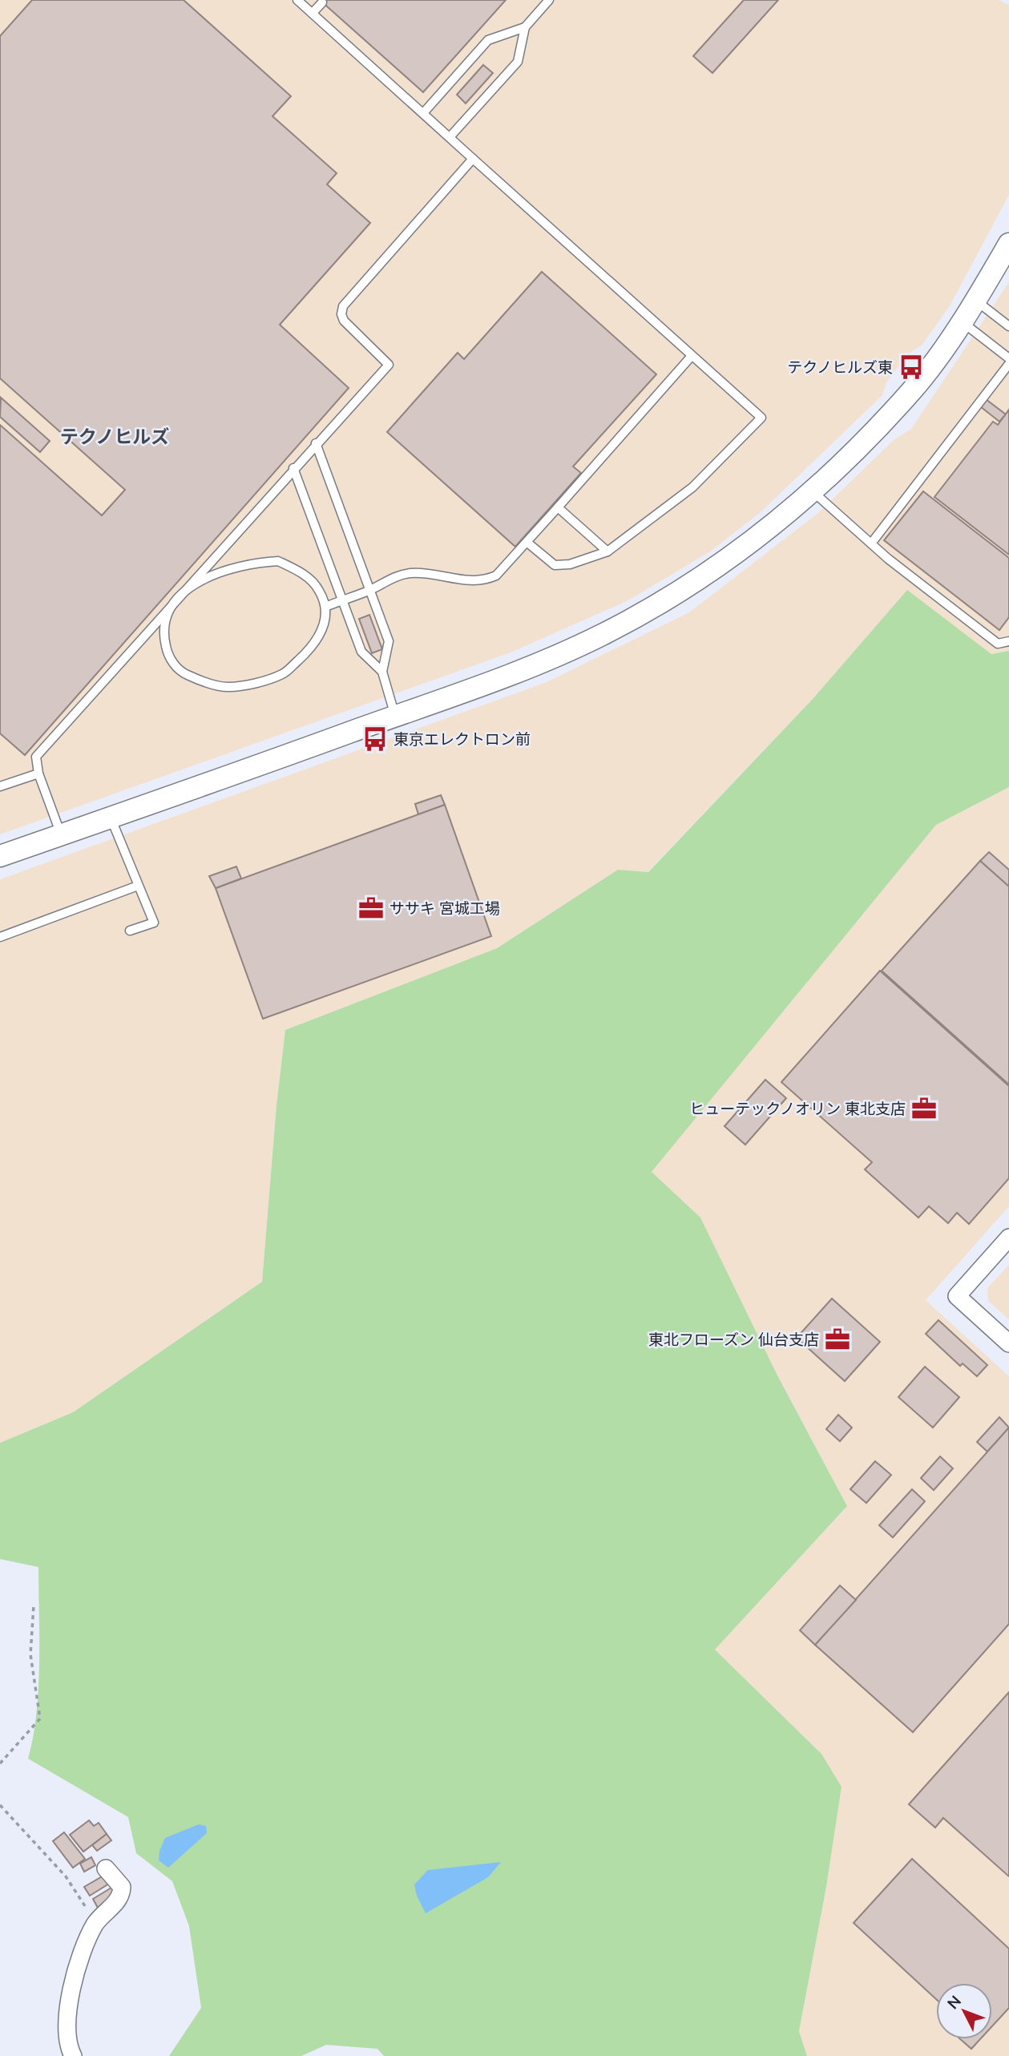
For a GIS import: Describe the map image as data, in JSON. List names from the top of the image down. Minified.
{"districts":["テクノヒルズ"],"places":{"bus stop":["テクノヒルズ東","東京エレクトロン前"],"office":["ササキ 宮城工場","ヒューテックノオリン 東北支店","東北フローズン 仙台支店"]},"north":"top left"}
